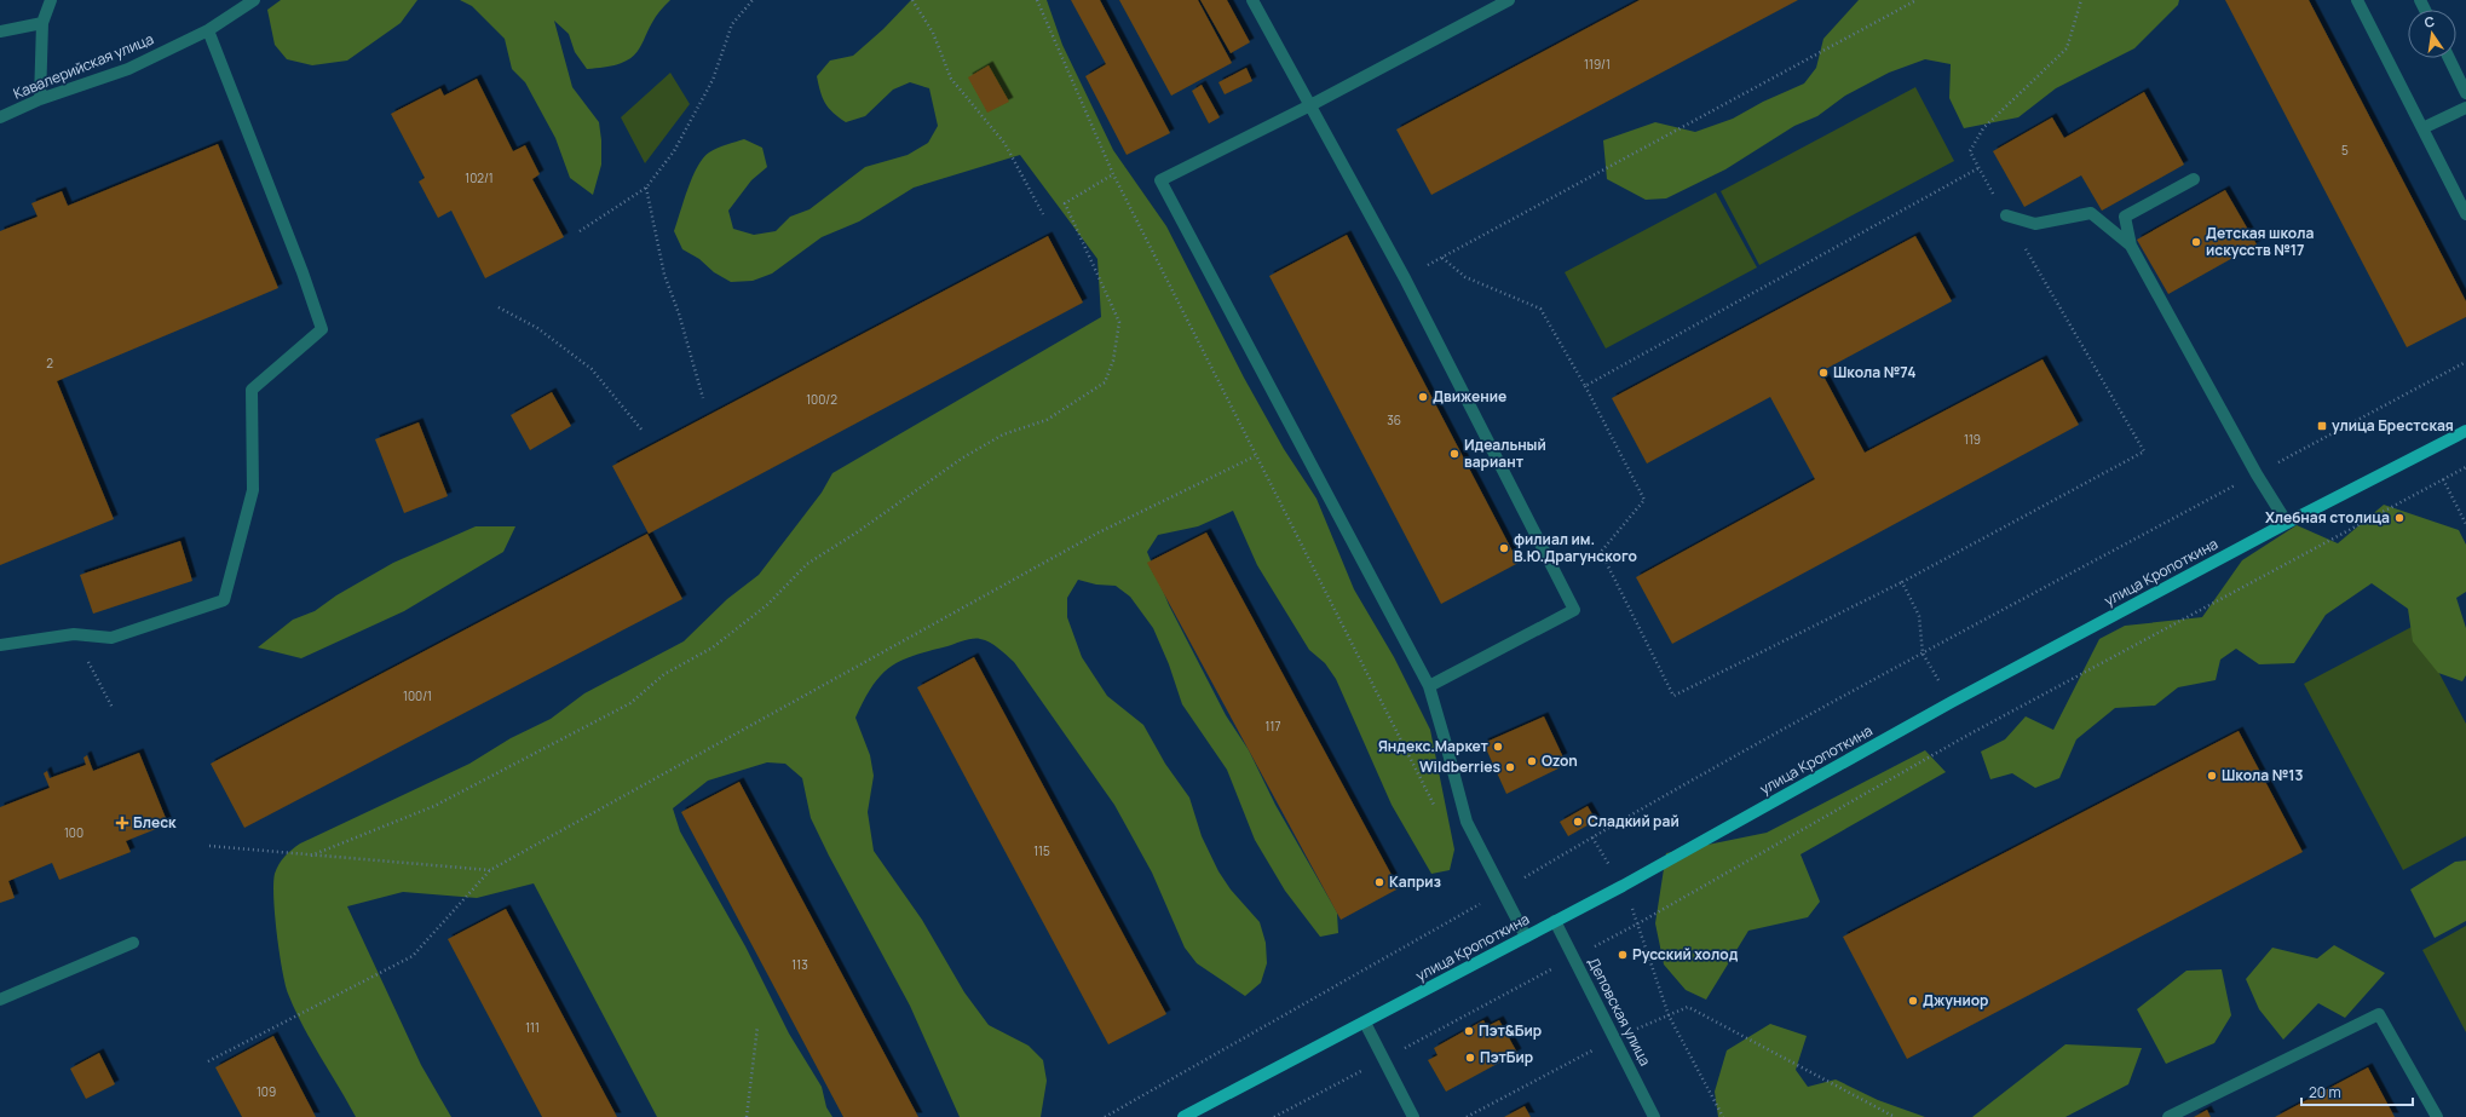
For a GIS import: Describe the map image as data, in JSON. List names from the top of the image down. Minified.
{"streets":{"main road":["улица Кропоткина"],"street":["Кавалерийская улица","Деповская улица"]},"crossings":[["улица Кропоткина","Деповская улица"]],"places":{"other":["Детская школа искусств №17","Школа №74","Движение","Идеальный вариант","Хлебная столица","филиал им. В.Ю.Драгунского","Яндекс.Маркет","Ozon","Wildberries","Школа №13","Сладкий рай","Каприз","Русский холод","Джуниор","Пэт&Бир","ПэтБир"],"transit":["улица Брестская"],"health":["Блеск"]},"house_numbers":["119/1","5","102/1","2","100/2","36","119","100/1","117","100","115","113","111","109"],"scale_bar":"20 m","north":"top"}
